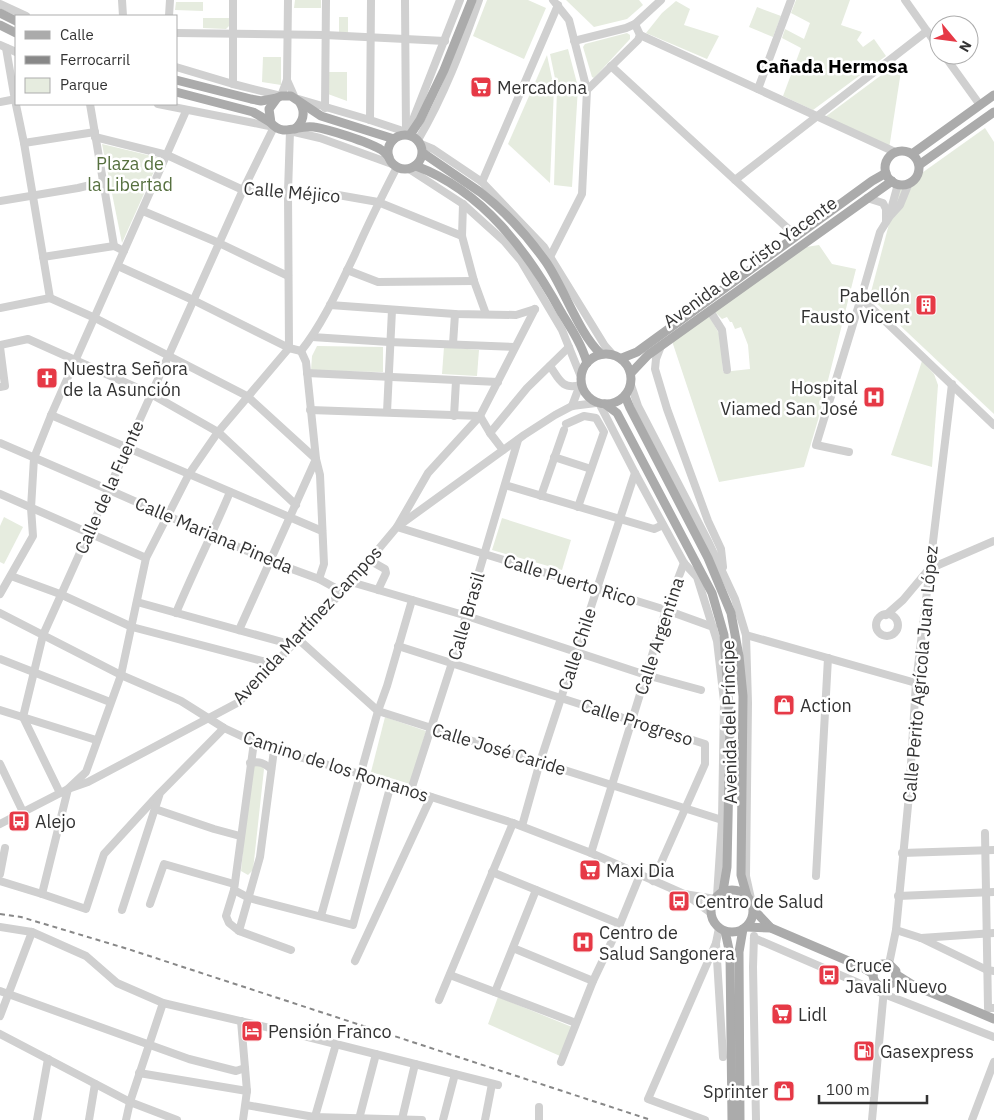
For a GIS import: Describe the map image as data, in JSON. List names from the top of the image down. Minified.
{"streets":{"main road":["Avenida de Cristo Yacente","Avenida del Príncipe"],"street":["Calle Méjico","Calle de la Fuente","Calle Mariana Pineda","Calle Puerto Rico","Calle Brasil","Avenida Martínez Campos","Calle Argentina","Calle Chile","Calle Perito Agrícola Juan López","Calle Progreso","Calle José Caride","Camino de los Romanos"]},"crossings":[["Calle Méjico","Calle de la Fuente"],["Avenida de Cristo Yacente","Avenida Martínez Campos"],["Avenida de Cristo Yacente","Avenida del Príncipe"],["Calle de la Fuente","Calle Mariana Pineda"],["Calle de la Fuente","Camino de los Romanos"],["Calle Mariana Pineda","Avenida Martínez Campos"],["Calle Puerto Rico","Calle Brasil"],["Calle Puerto Rico","Avenida Martínez Campos"],["Calle Puerto Rico","Calle Argentina"],["Calle Puerto Rico","Calle Chile"],["Calle Puerto Rico","Avenida del Príncipe"],["Calle Brasil","Avenida Martínez Campos"],["Calle Brasil","Calle Progreso"],["Calle Brasil","Calle José Caride"],["Calle Brasil","Camino de los Romanos"],["Avenida Martínez Campos","Avenida del Príncipe"],["Avenida Martínez Campos","Calle José Caride"],["Avenida Martínez Campos","Camino de los Romanos"],["Calle Argentina","Calle Progreso"],["Calle Argentina","Avenida del Príncipe"],["Calle Argentina","Calle José Caride"],["Calle Argentina","Camino de los Romanos"],["Calle Chile","Calle Progreso"],["Calle Chile","Avenida del Príncipe"],["Calle Chile","Calle José Caride"],["Calle Chile","Camino de los Romanos"],["Calle Progreso","Calle José Caride"],["Avenida del Príncipe","Calle José Caride"],["Avenida del Príncipe","Camino de los Romanos"]],"districts":["Cañada Hermosa"],"parks":["Plaza de la Libertad"],"places":{"supermarket":["Mercadona","Maxi Dia","Lidl"],"building":["Pabellón Fausto Vicent"],"church":["Nuestra Señora de la Asunción"],"hospital":["Hospital Viamed San José","Centro de Salud Sangonera"],"shop":["Action","Sprinter"],"bus stop":["Alejo","Centro de Salud","Cruce Javali Nuevo"],"hotel":["Pensión Franco"],"fuel station":["Gasexpress"]},"legend":["Calle","Ferrocarril","Parque"],"scale_bar":"100 m","north":"bottom right"}
